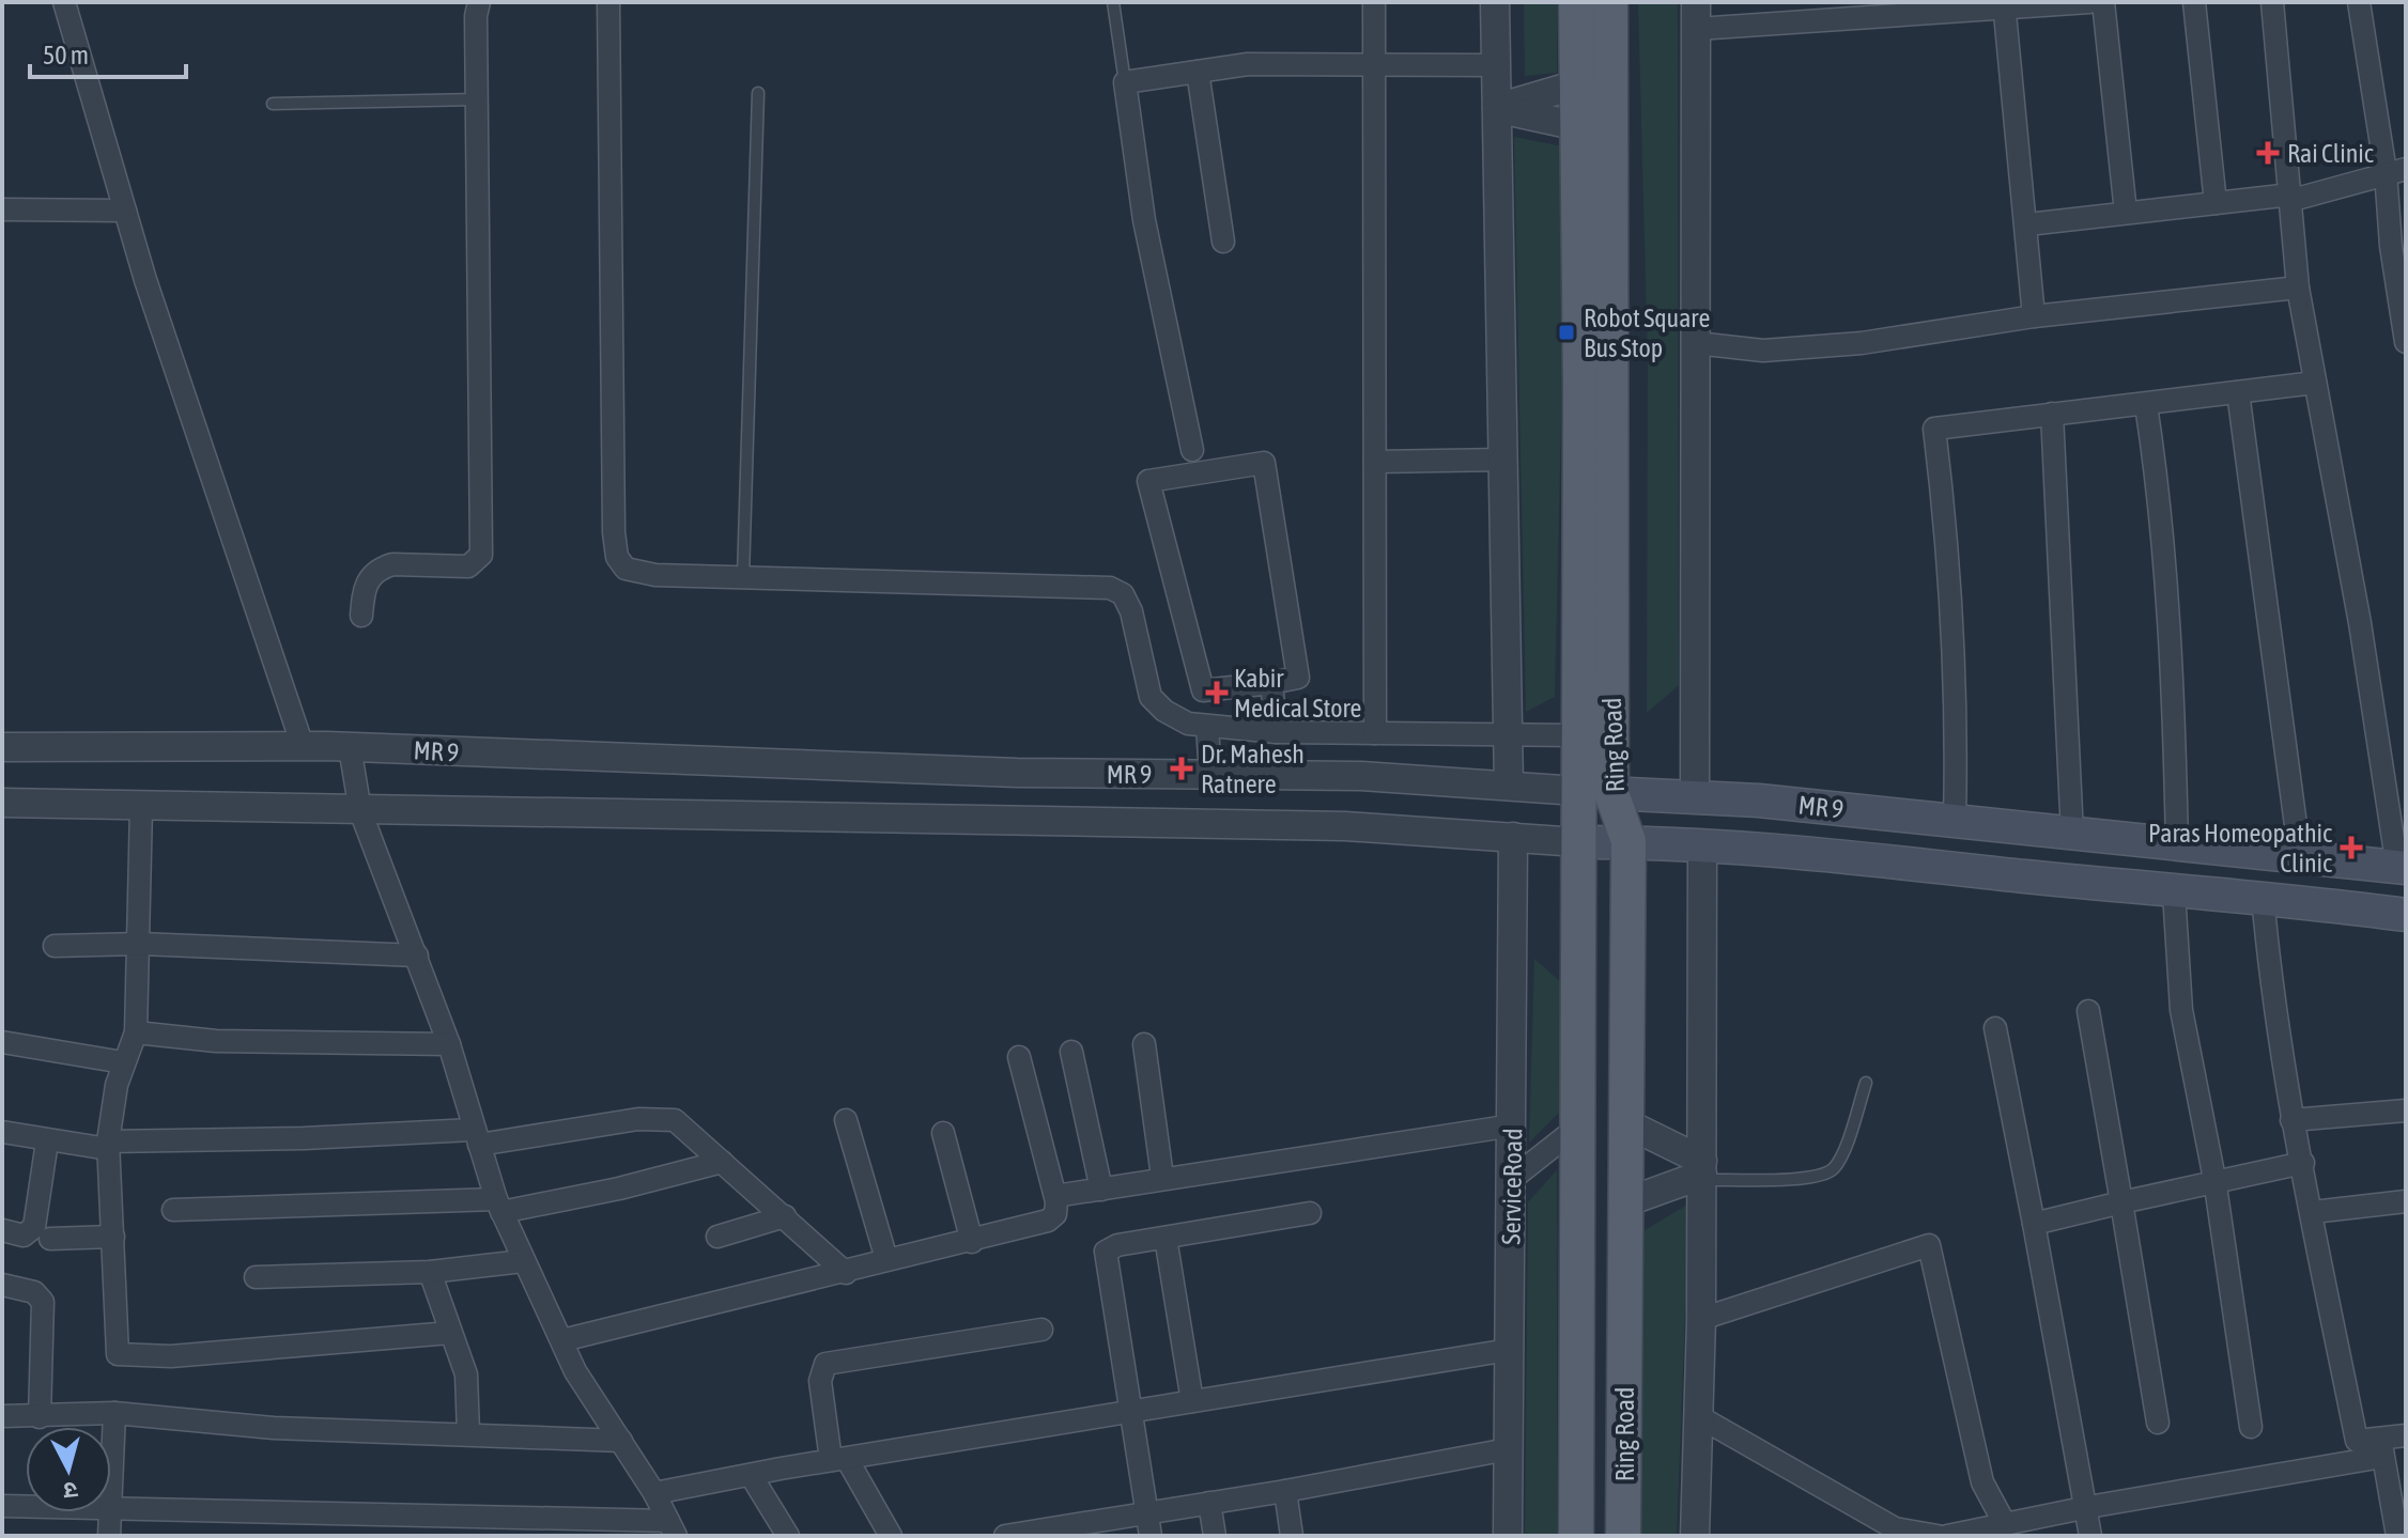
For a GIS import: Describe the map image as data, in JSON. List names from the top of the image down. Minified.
{"streets":{"main road":["Ring Road","MR 9"],"street":["ServiceRoad"]},"crossings":[["Ring Road","MR 9"],["MR 9","ServiceRoad"]],"places":{"health":["Rai Clinic","Kabir Medical Store","Dr. Mahesh Ratnere","Paras Homeopathic Clinic"],"transit":["Robot Square Bus Stop"]},"scale_bar":"50 m","north":"bottom"}
